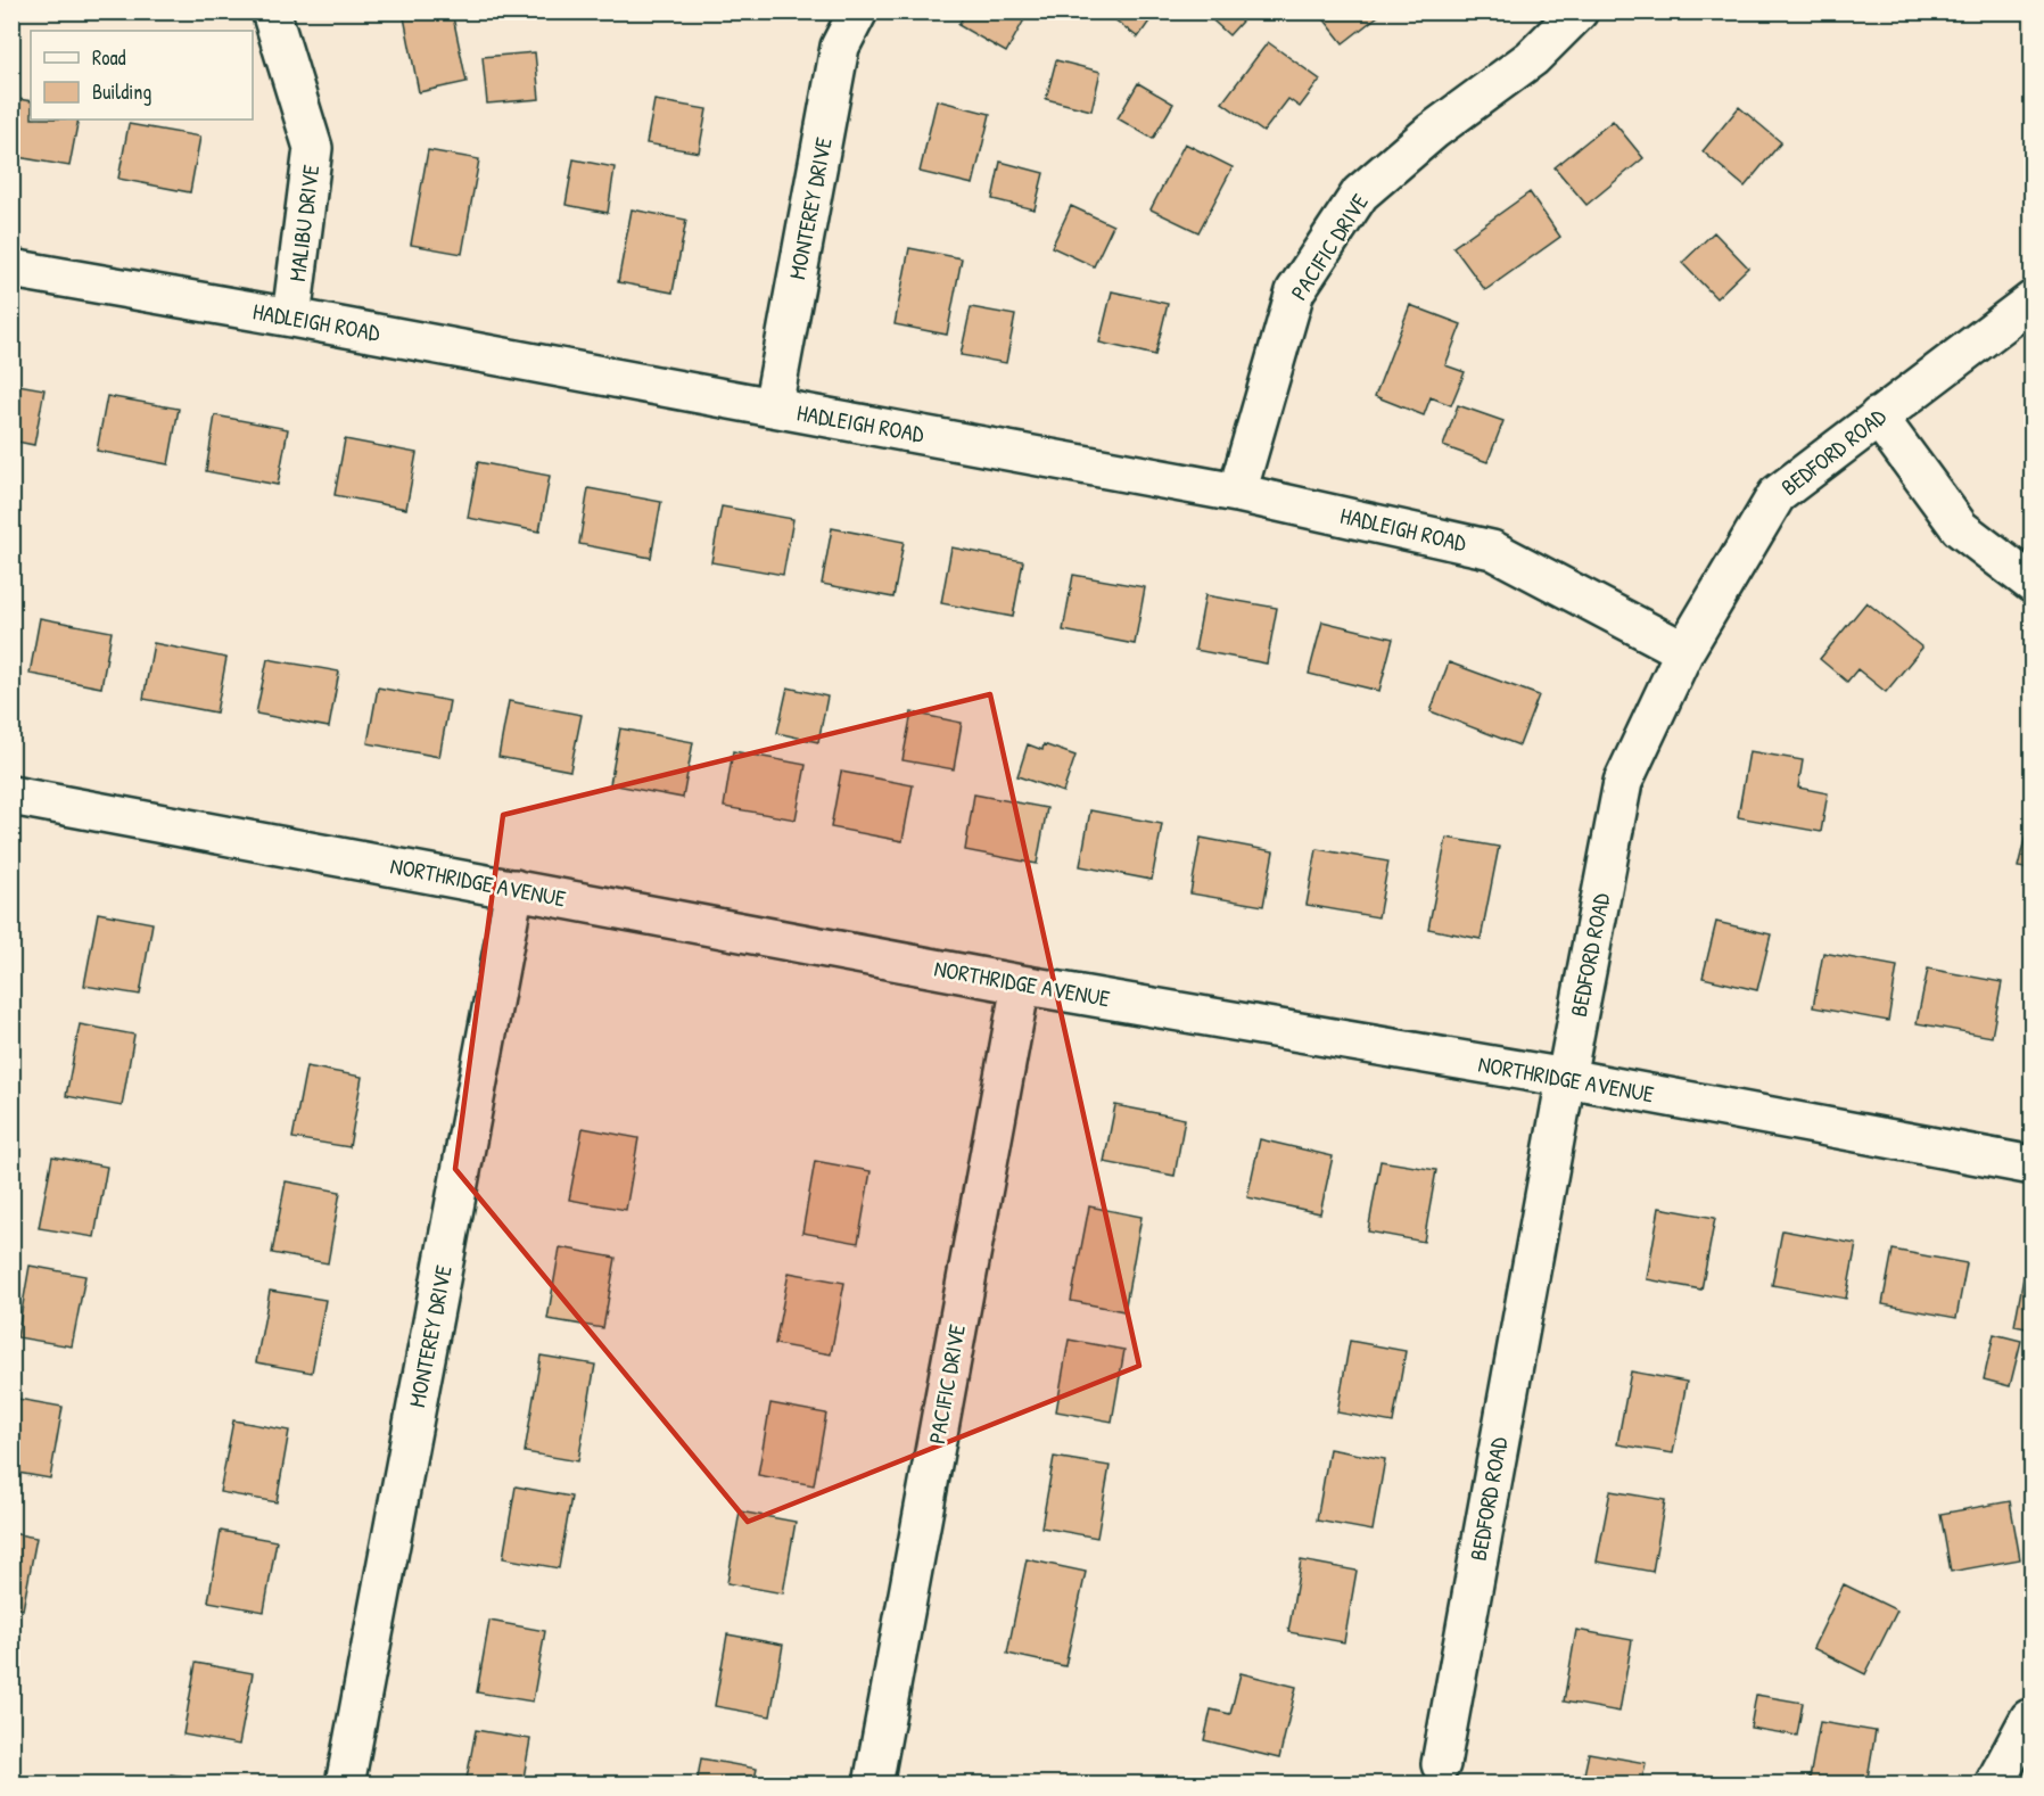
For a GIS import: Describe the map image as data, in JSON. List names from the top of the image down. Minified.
{"streets":{"street":["MONTEREY DRIVE","MALIBU DRIVE","PACIFIC DRIVE","HADLEIGH ROAD","BEDFORD ROAD","NORTHRIDGE AVENUE"]},"crossings":[["MONTEREY DRIVE","HADLEIGH ROAD"],["MONTEREY DRIVE","NORTHRIDGE AVENUE"],["MALIBU DRIVE","HADLEIGH ROAD"],["PACIFIC DRIVE","HADLEIGH ROAD"],["PACIFIC DRIVE","NORTHRIDGE AVENUE"],["HADLEIGH ROAD","BEDFORD ROAD"],["BEDFORD ROAD","NORTHRIDGE AVENUE"]],"legend":["Road","Building"]}
